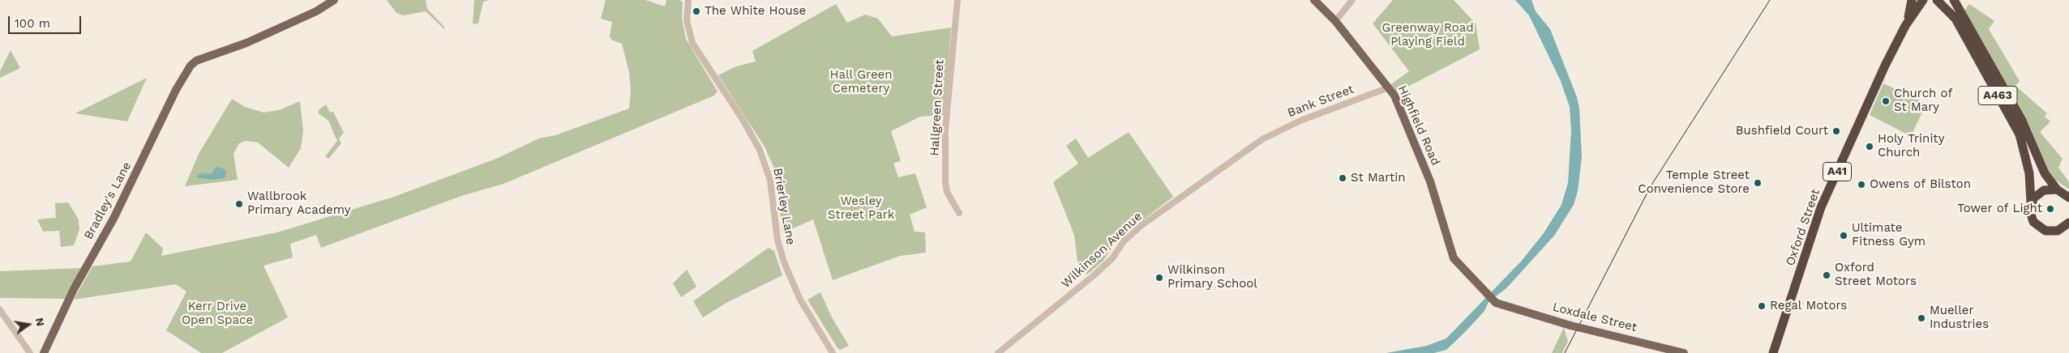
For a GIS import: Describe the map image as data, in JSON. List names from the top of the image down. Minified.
{"streets":{"highway":["A463","A41","Oxford Street"],"main road":["Highfield Road","Bradley's Lane","Loxdale Street"],"street":["Bank Street","Hallgreen Street","Brierley Lane","Wilkinson Avenue"]},"crossings":[["Bank Street","Highfield Road"],["Bank Street","Wilkinson Avenue"],["Highfield Road","Loxdale Street"]],"parks":["Greenway Road Playing Field","Hall Green Cemetery","Wesley Street Park","Kerr Drive Open Space"],"places":["The White House","Church of St Mary","Bushfield Court","Holy Trinity Church","St Martin","Temple Street Convenience Store","Owens of Bilston","Wallbrook Primary Academy","Tower of Light","Ultimate Fitness Gym","Oxford Street Motors","Wilkinson Primary School","Regal Motors","Mueller Industries"],"scale_bar":"100 m","north":"right"}
